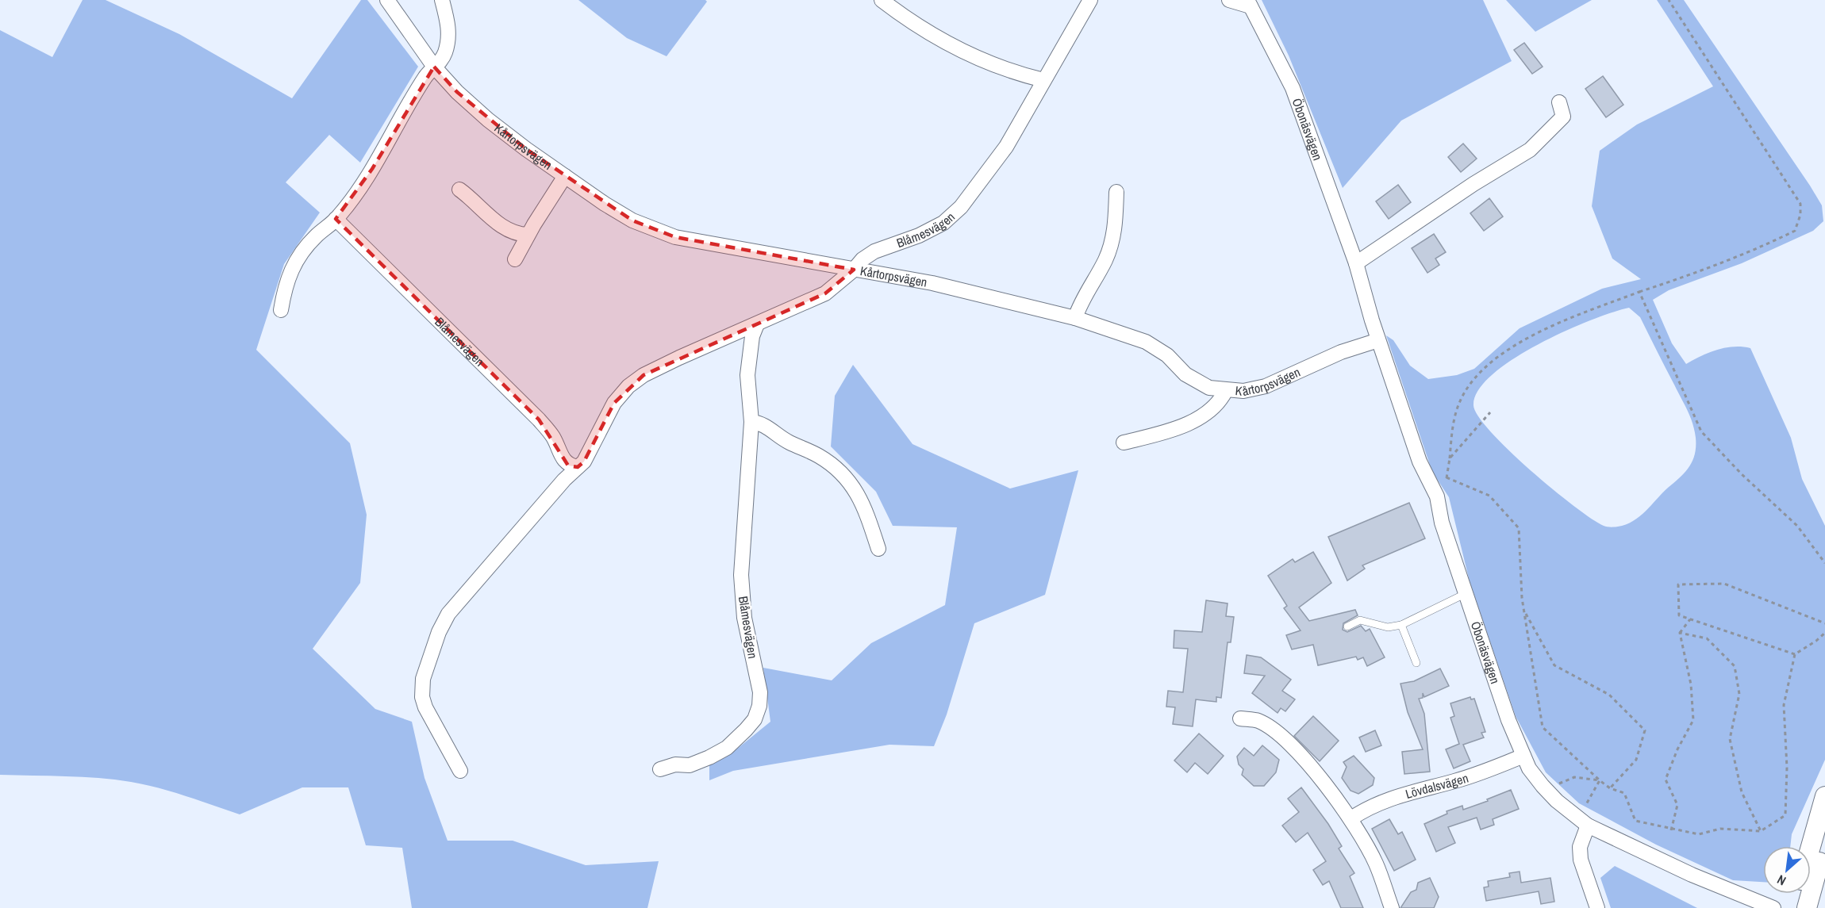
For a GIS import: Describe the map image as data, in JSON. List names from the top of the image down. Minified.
{"streets":{"street":["Öbonäsvägen","Kårtorpsvägen","Blåmesvägen","Lövdalsvägen"]},"crossings":[["Öbonäsvägen","Kårtorpsvägen"],["Öbonäsvägen","Lövdalsvägen"],["Kårtorpsvägen","Blåmesvägen"]],"north":"bottom left"}
